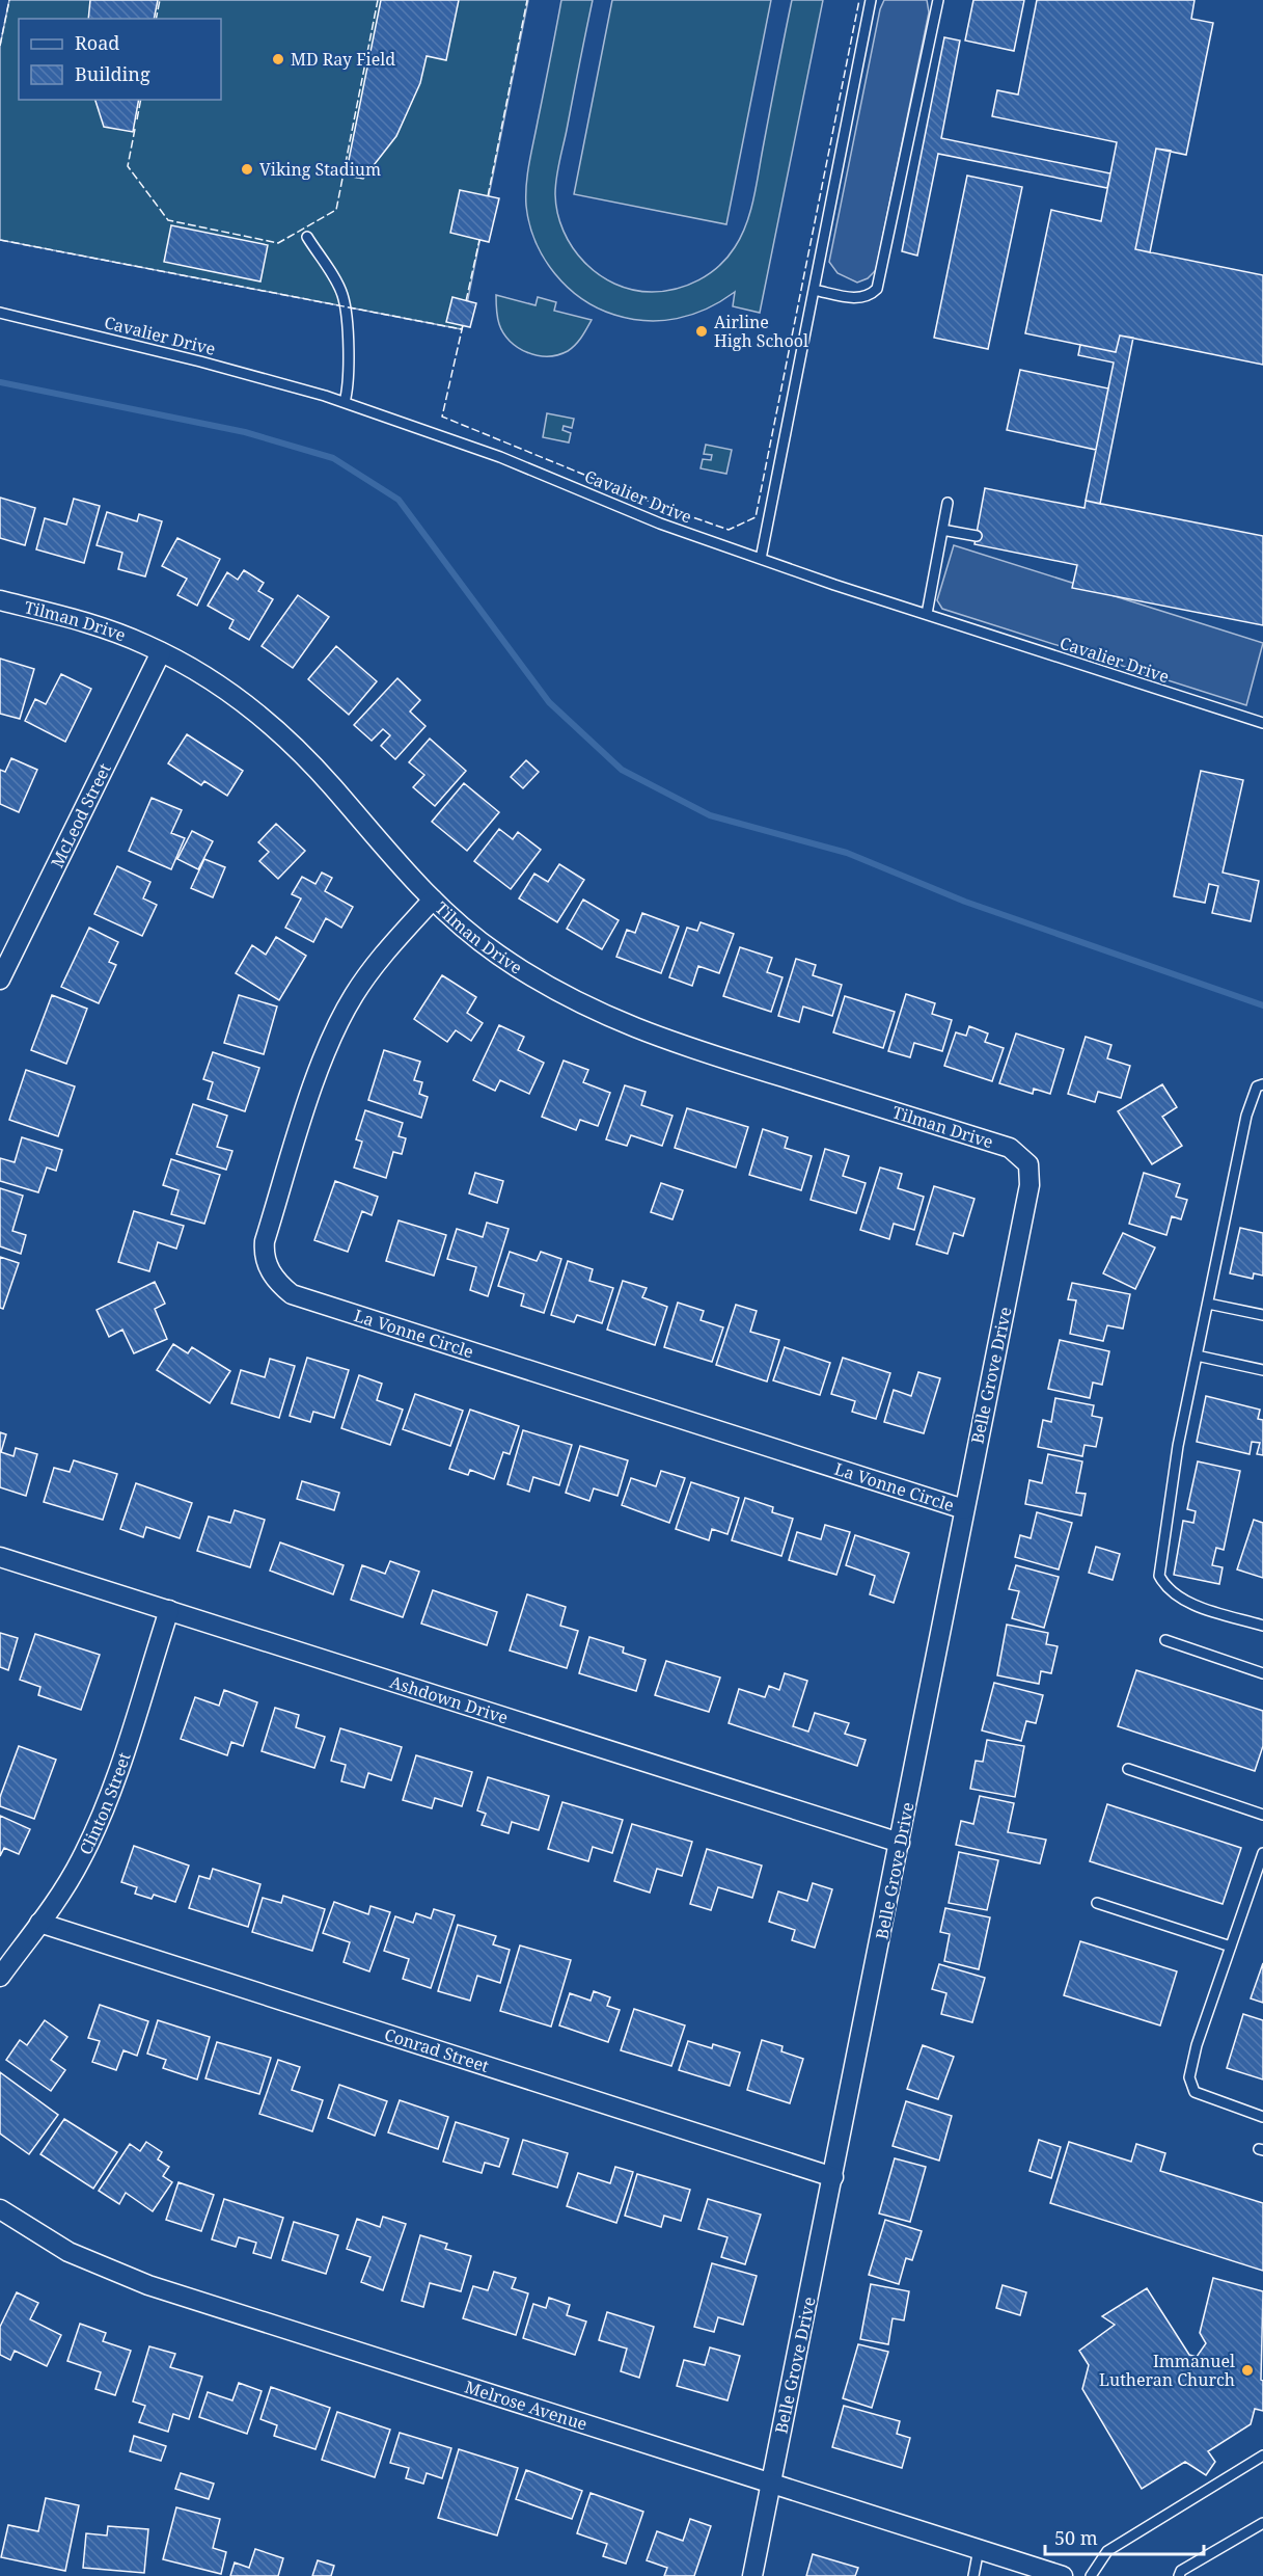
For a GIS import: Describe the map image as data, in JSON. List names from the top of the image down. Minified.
{"streets":{"street":["Tilman Drive","McLeod Street","La Vonne Circle","Belle Grove Drive","Ashdown Drive","Clinton Street","Conrad Street","Melrose Avenue"],"lane":["Cavalier Drive"]},"crossings":[["Tilman Drive","McLeod Street"],["Tilman Drive","La Vonne Circle"],["Tilman Drive","Belle Grove Drive"],["La Vonne Circle","Belle Grove Drive"],["Belle Grove Drive","Ashdown Drive"],["Belle Grove Drive","Conrad Street"],["Belle Grove Drive","Melrose Avenue"],["Ashdown Drive","Clinton Street"],["Clinton Street","Conrad Street"]],"places":["MD Ray Field","Viking Stadium","Airline High School","Immanuel Lutheran Church"],"legend":["Road","Building"],"scale_bar":"50 m"}
